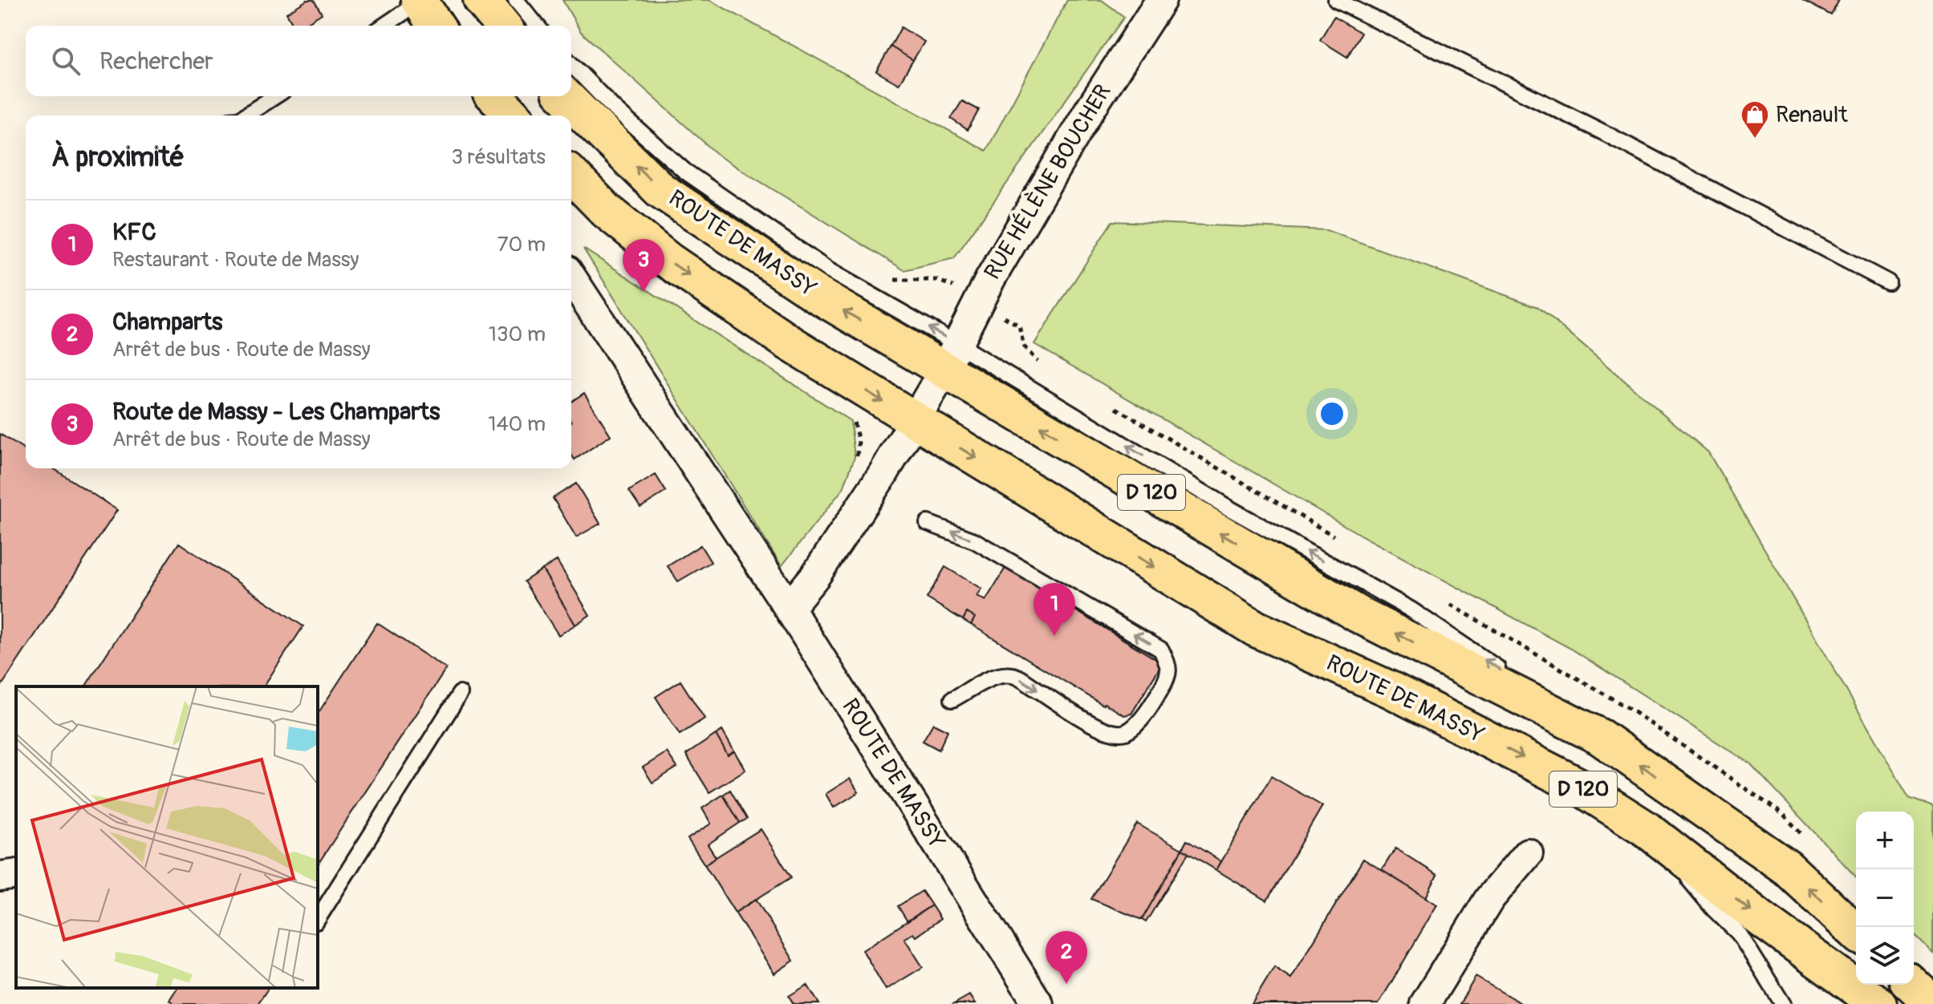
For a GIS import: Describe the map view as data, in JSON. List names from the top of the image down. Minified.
{"streets":{"main road":["ROUTE DE MASSY","D 120"],"street":["RUE HÉLÈNE BOUCHER"]},"crossings":[["RUE HÉLÈNE BOUCHER","ROUTE DE MASSY"]],"places":{"shop":["Renault"]},"page":{"search":"Rechercher","heading":["À proximité","3 résultats"],"list":[{"mark":"1","name":"KFC","note":"Restaurant · Route de Massy","value":"70 m"},{"mark":"2","name":"Champarts","note":"Arrêt de bus · Route de Massy","value":"130 m"},{"mark":"3","name":"Route de Massy - Les Champarts","note":"Arrêt de bus · Route de Massy","value":"140 m"}],"pins":["3","1","2"],"map_buttons":["+","−"]}}
